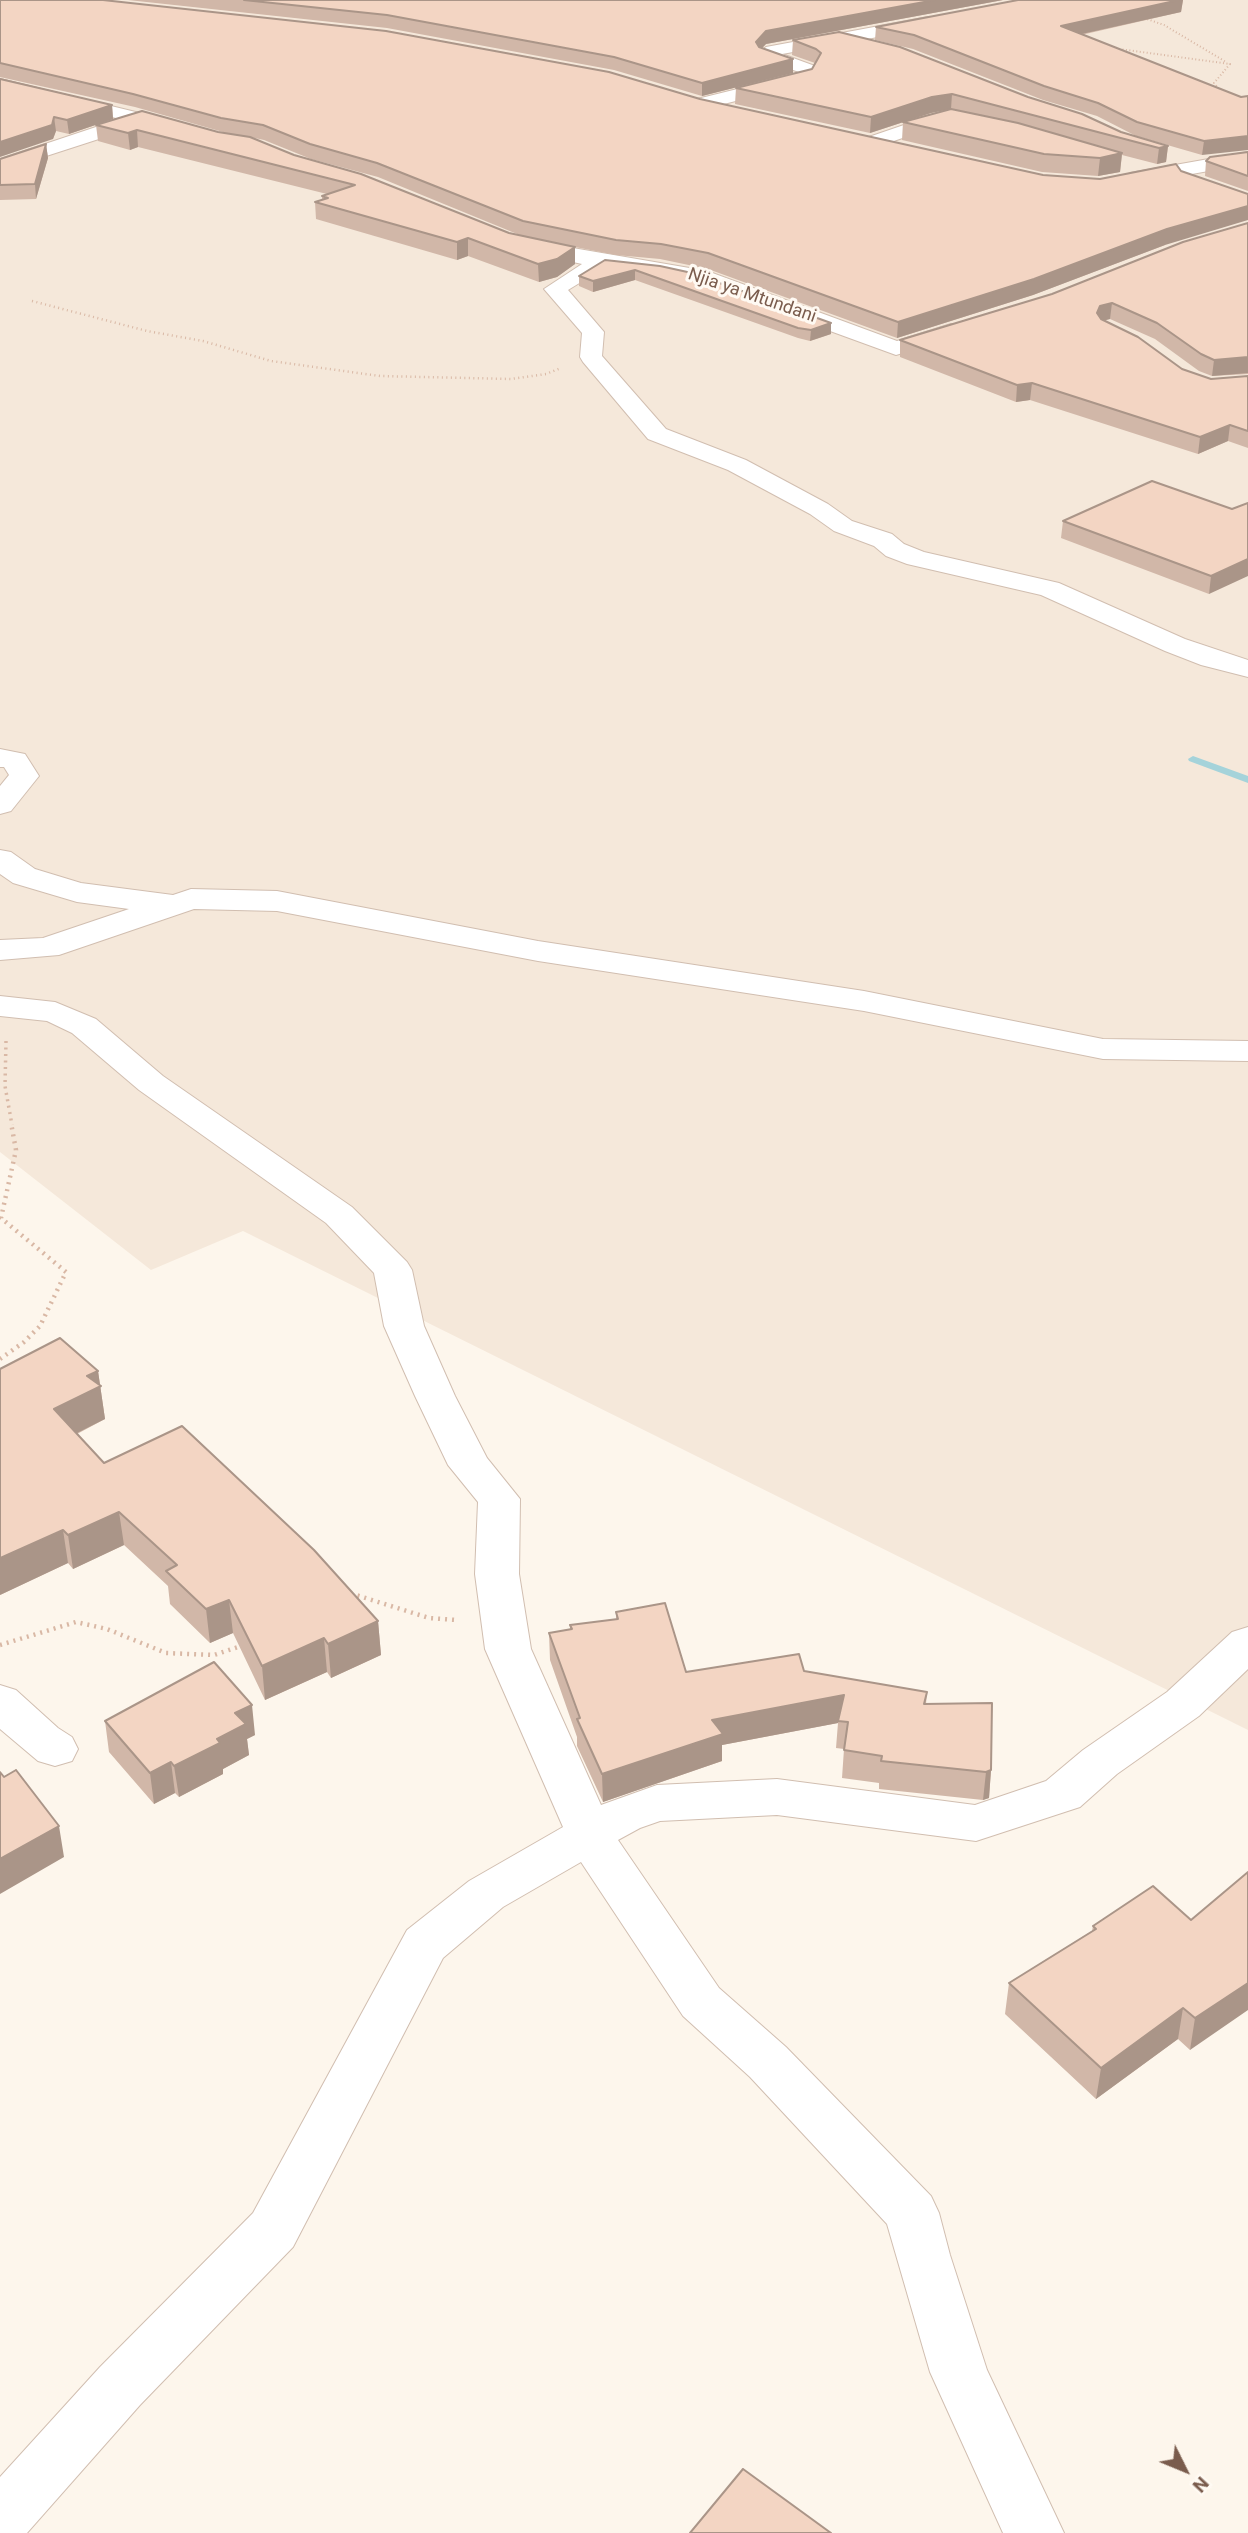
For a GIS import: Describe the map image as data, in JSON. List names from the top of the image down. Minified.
{"streets":{"street":["Njia ya Mtundani"]},"north":"bottom right"}
